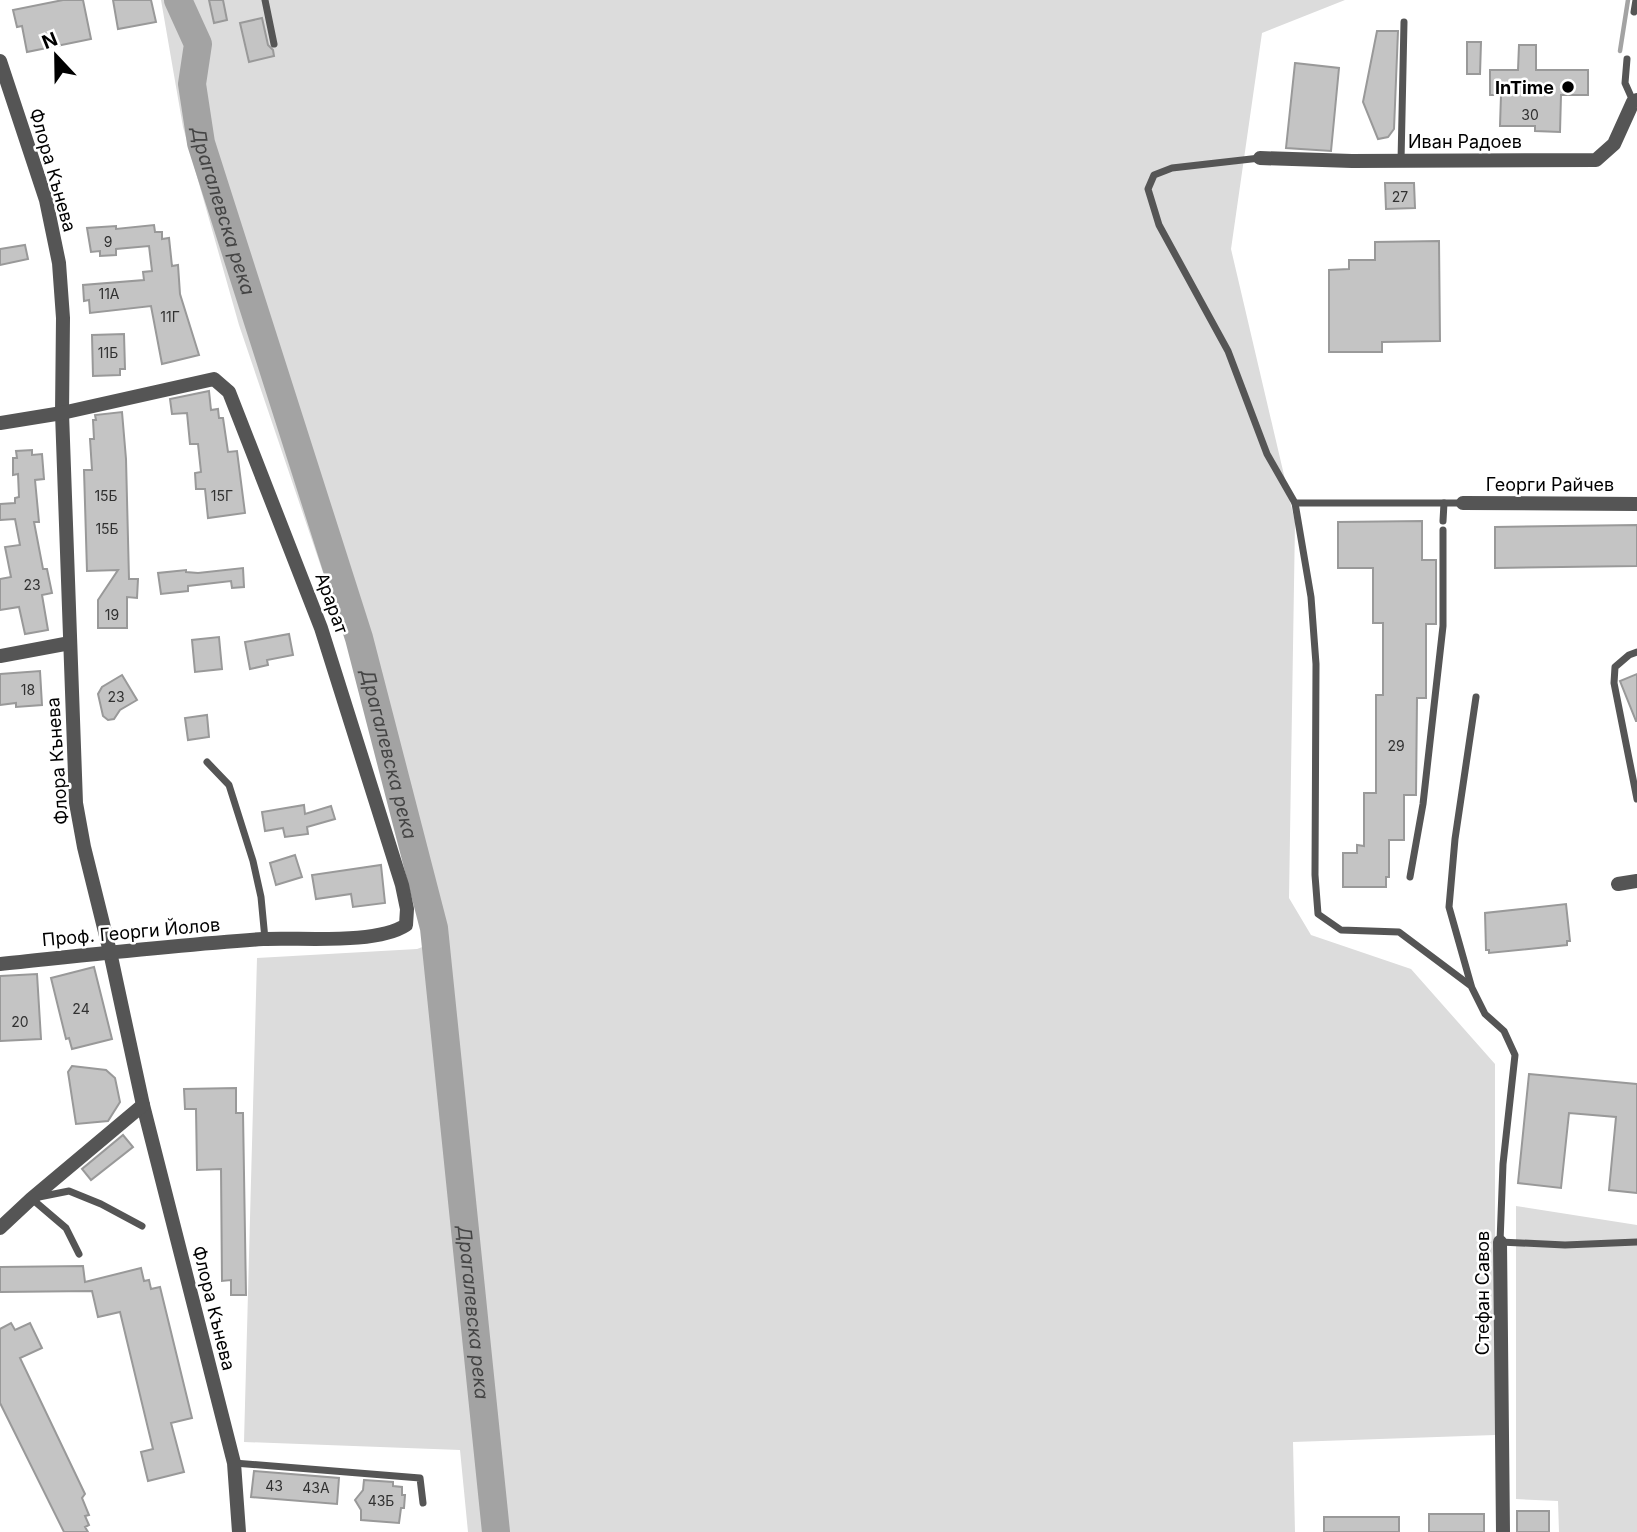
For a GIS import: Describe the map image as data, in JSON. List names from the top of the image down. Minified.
{"streets":{"street":["Иван Радоев","Флора Кънева","Георги Райчев","Арарат","Проф. Георги Йолов","Стефан Савов"]},"crossings":[["Флора Кънева","Арарат"],["Флора Кънева","Проф. Георги Йолов"],["Арарат","Проф. Георги Йолов"]],"water":["Драгалевска река"],"places":["InTime"],"house_numbers":["30","27","9","11А","11Г","11Б","15Б","15Г","15Б","23","19","18","23","29","24","20","43","43А","43Б"],"north":"top"}
